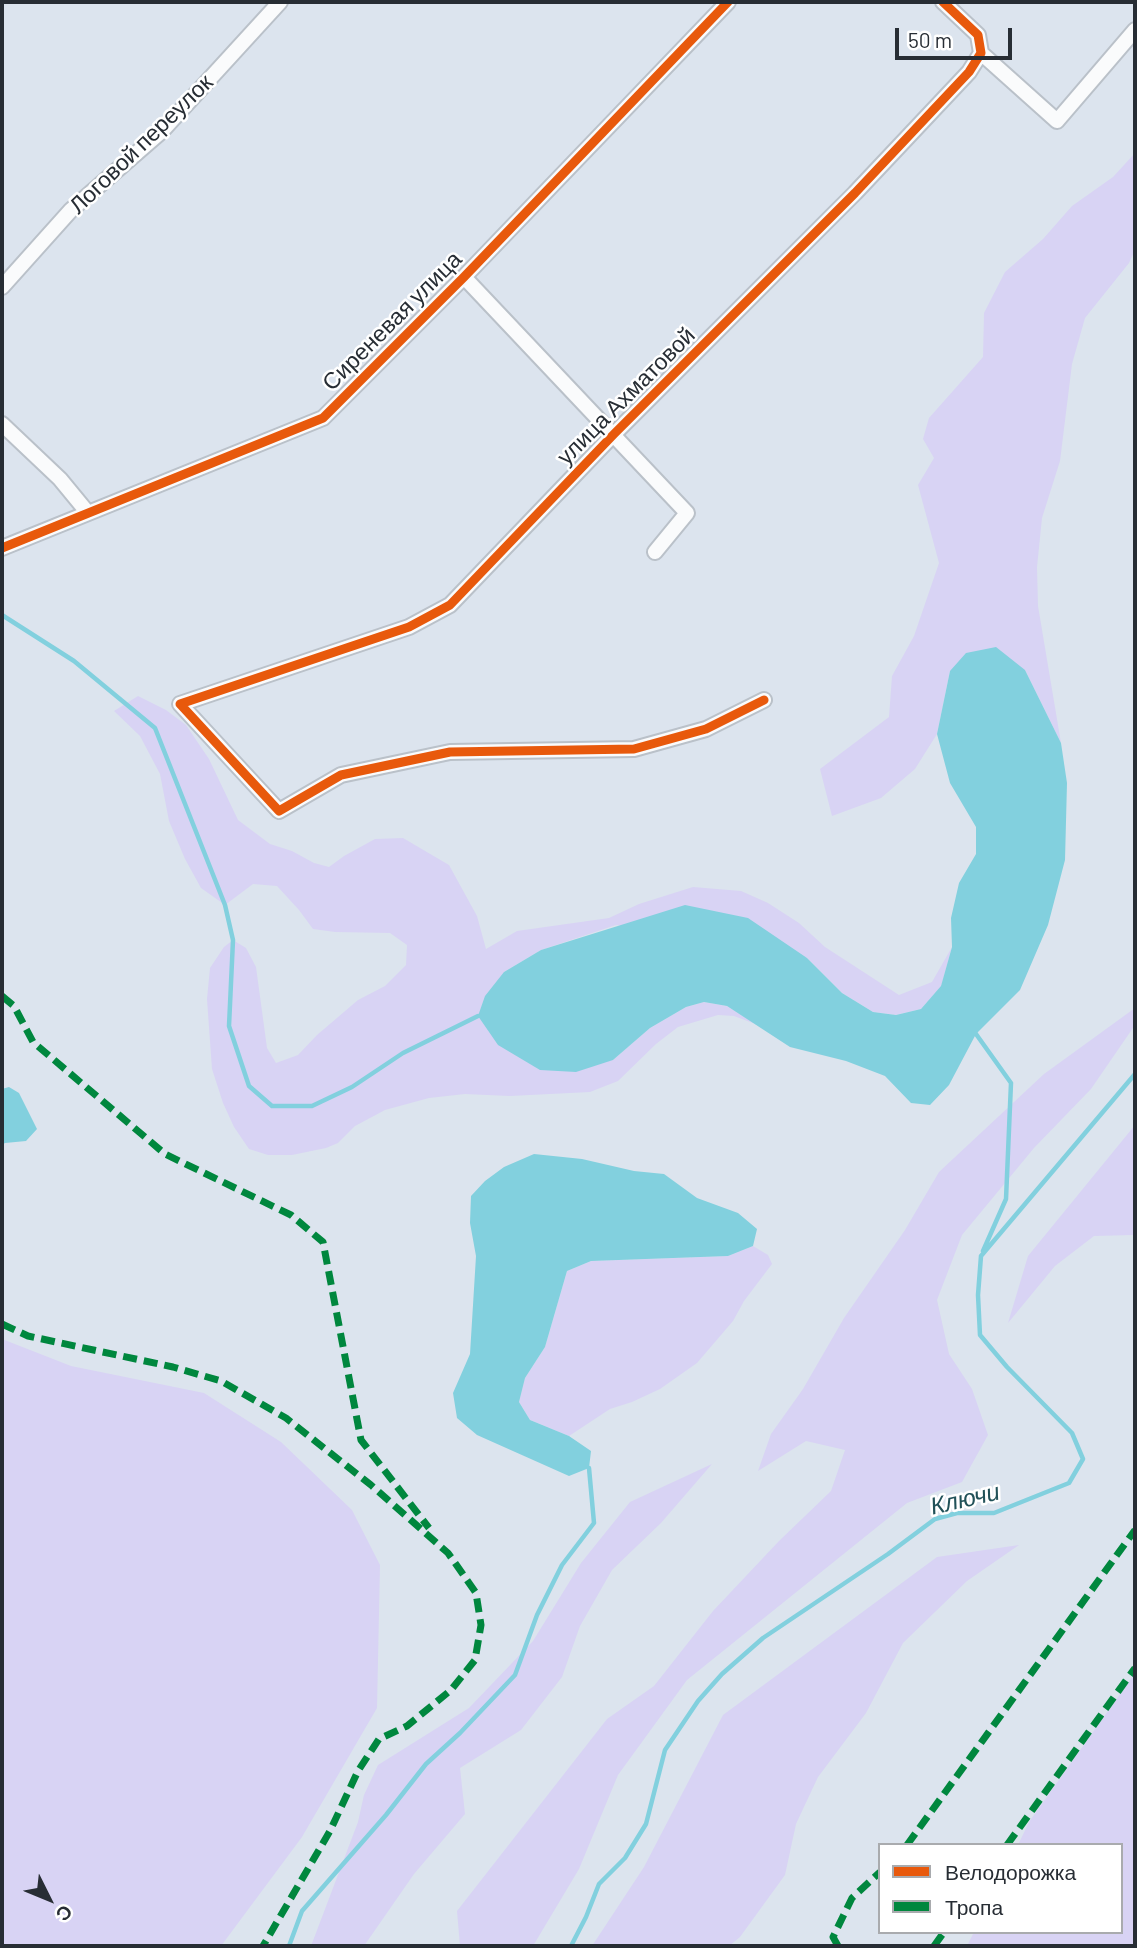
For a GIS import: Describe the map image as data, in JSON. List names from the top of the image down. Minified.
{"streets":{"street":["Логовой переулок","Сиреневая улица","улица Ахматовой"]},"water":["Ключи"],"legend":["Велодорожка","Тропа"],"scale_bar":"50 m","north":"bottom right"}
